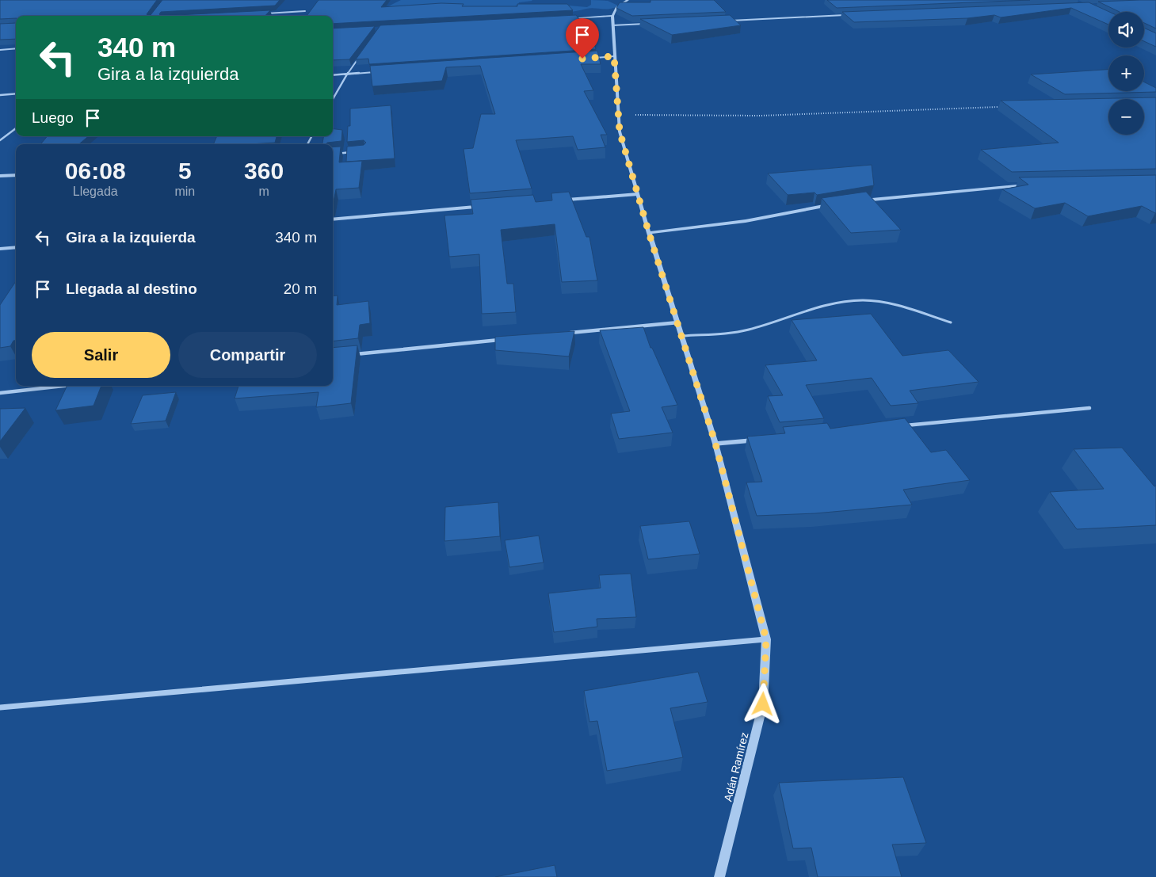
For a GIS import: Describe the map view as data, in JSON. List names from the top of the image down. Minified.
{"streets":{"street":["Adán Ramírez"]},"page":{"map_buttons":["+","−"],"turn":["340 m","Gira a la izquierda"],"then":"Luego","eta":["06:08","Llegada","5","min","360","m"],"list":[{"name":"Gira a la izquierda","value":"340 m"},{"name":"Llegada al destino","value":"20 m"}],"buttons":["Salir","Compartir"]}}
